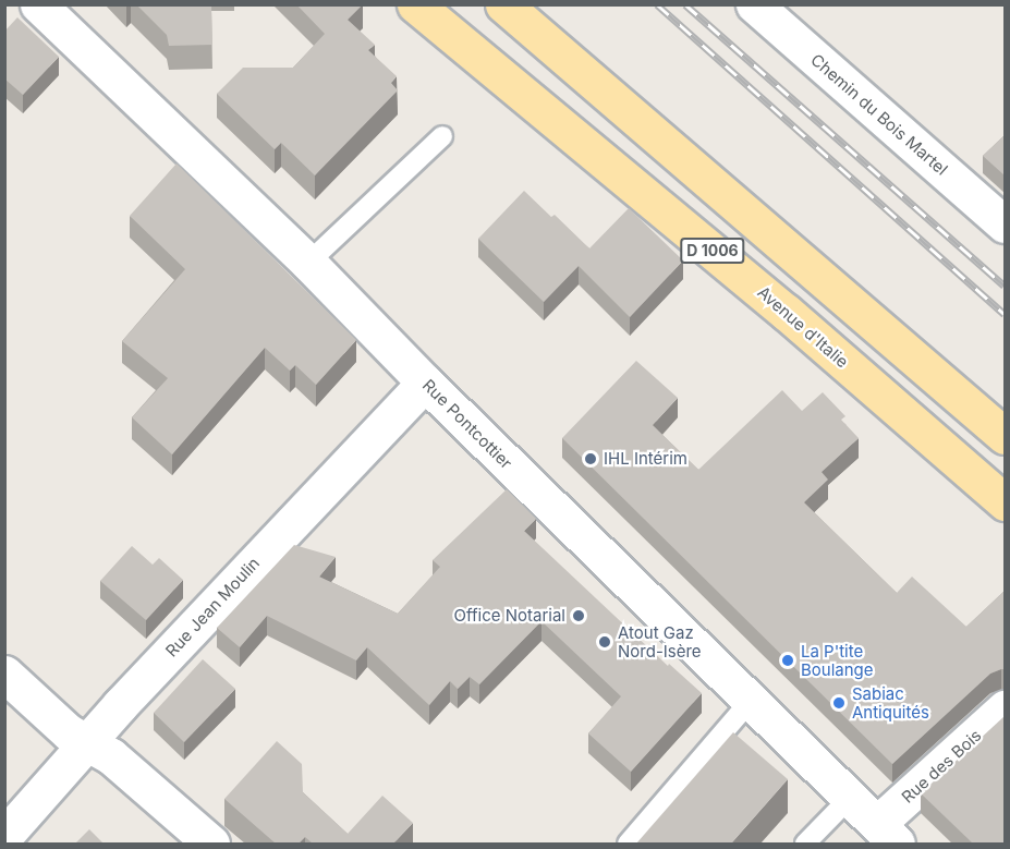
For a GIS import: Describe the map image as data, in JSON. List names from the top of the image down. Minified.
{"streets":{"main road":["D 1006","Avenue d'Italie"],"street":["Chemin du Bois Martel","Rue Pontcottier","Rue Jean Moulin","Rue des Bois"]},"crossings":[["Rue Pontcottier","Rue Jean Moulin"],["Rue Pontcottier","Rue des Bois"]],"places":["IHL Intérim","Office Notarial","Atout Gaz Nord-Isère","La P'tite Boulange","Sabiac Antiquités"]}
